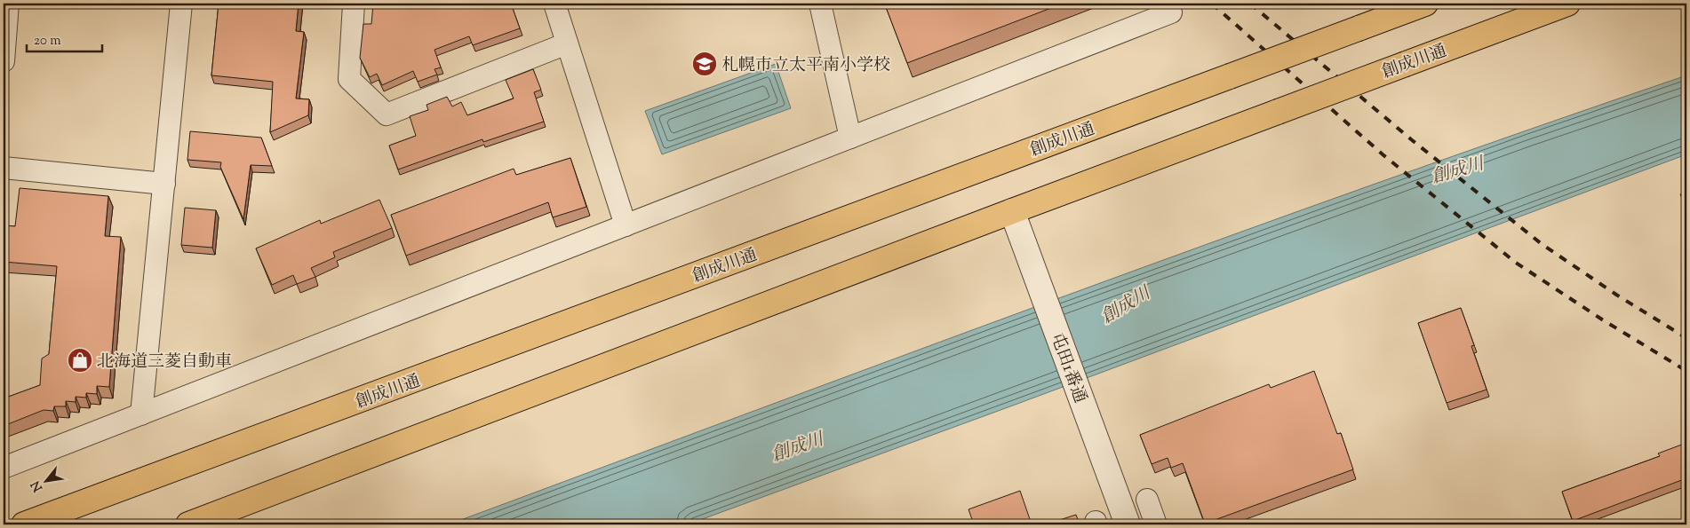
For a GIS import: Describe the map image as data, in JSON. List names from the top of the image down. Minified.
{"streets":{"highway":["創成川通"],"street":["屯田1番通"]},"crossings":[["創成川通","屯田1番通"]],"water":["創成川"],"places":{"school or university":["札幌市立太平南小学校"],"shop":["北海道三菱自動車"]},"scale_bar":"20 m","north":"bottom left"}
